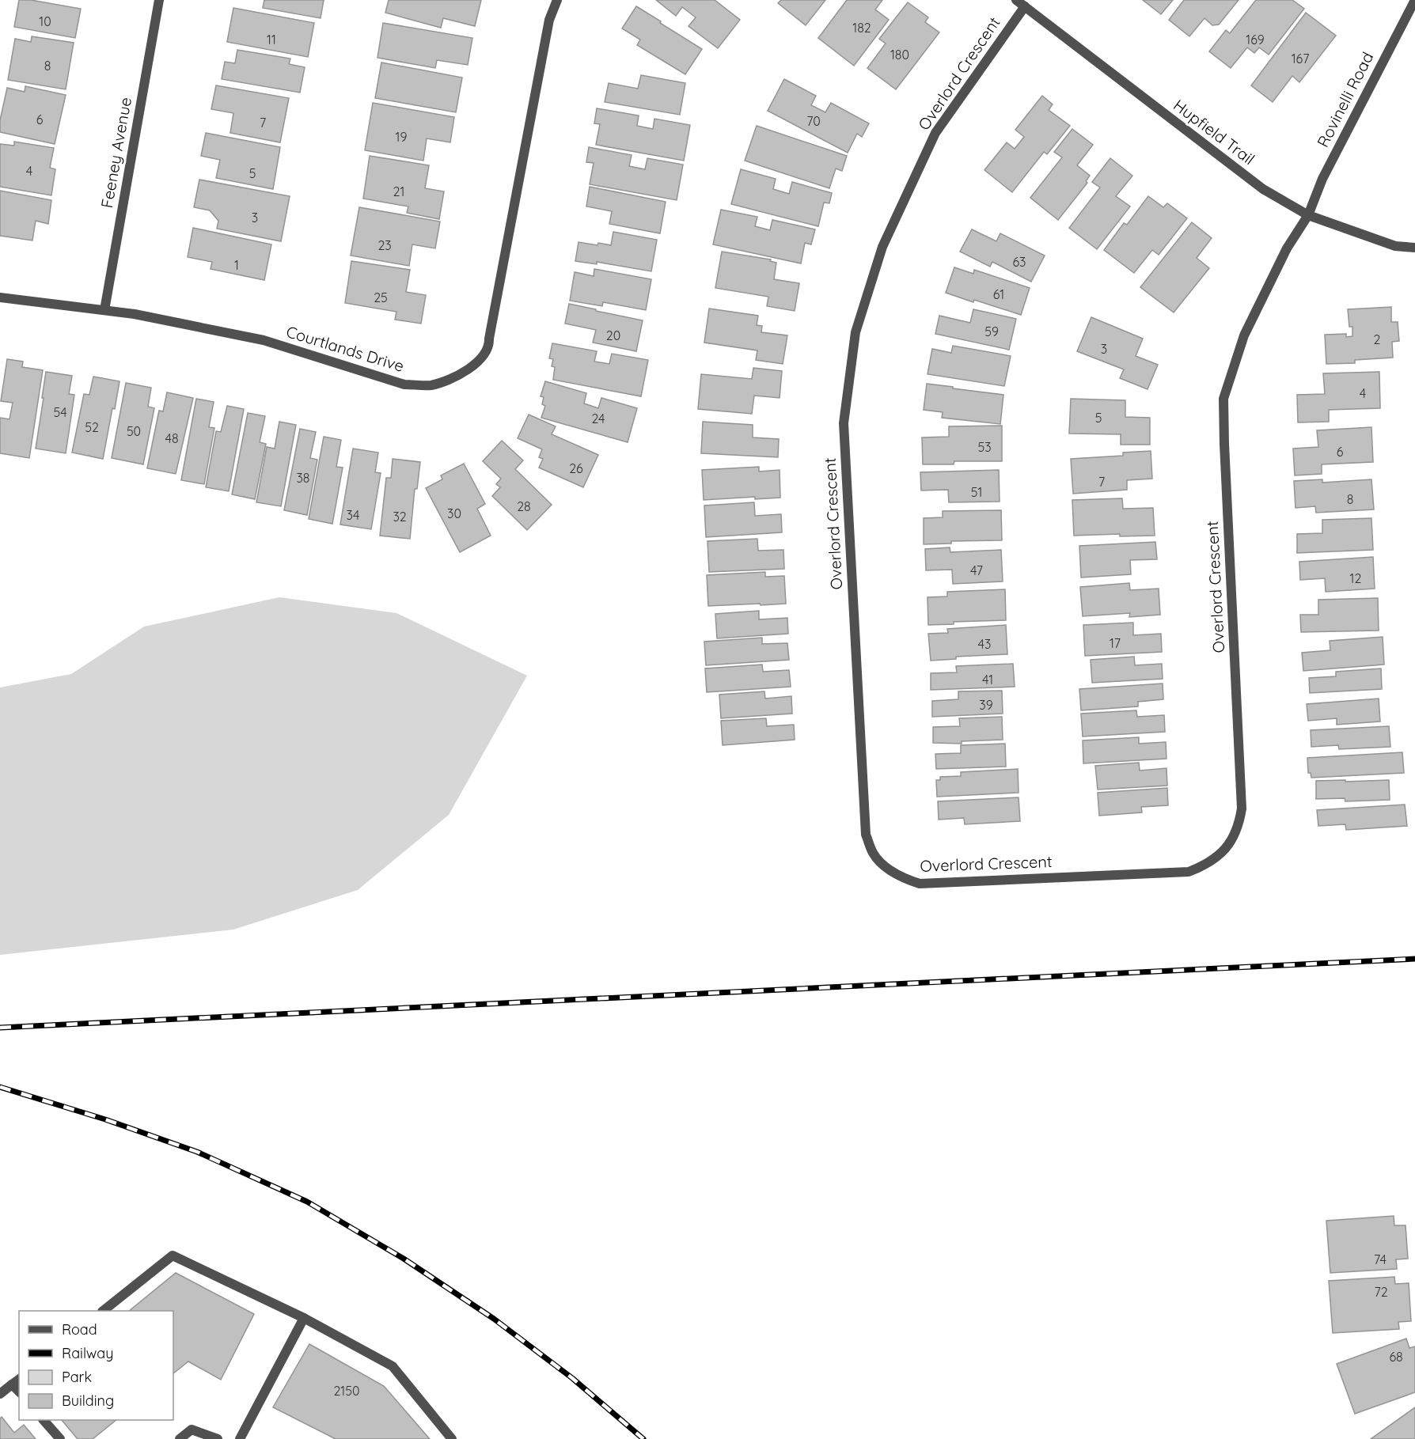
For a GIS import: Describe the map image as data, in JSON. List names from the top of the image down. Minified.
{"streets":{"street":["Overlord Crescent","Rovinelli Road","Hupfield Trail","Feeney Avenue","Courtlands Drive"]},"crossings":[["Overlord Crescent","Rovinelli Road"],["Overlord Crescent","Hupfield Trail"],["Rovinelli Road","Hupfield Trail"],["Feeney Avenue","Courtlands Drive"]],"house_numbers":["10","182","11","169","180","167","8","6","70","7","19","4","5","21","3","23","63","1","61","25","59","20","2","3","4","54","5","24","52","50","48","53","6","26","38","7","51","8","28","30","34","32","47","12","17","43","41","39","74","72","68","2150"],"legend":["Road","Railway","Park","Building"]}
